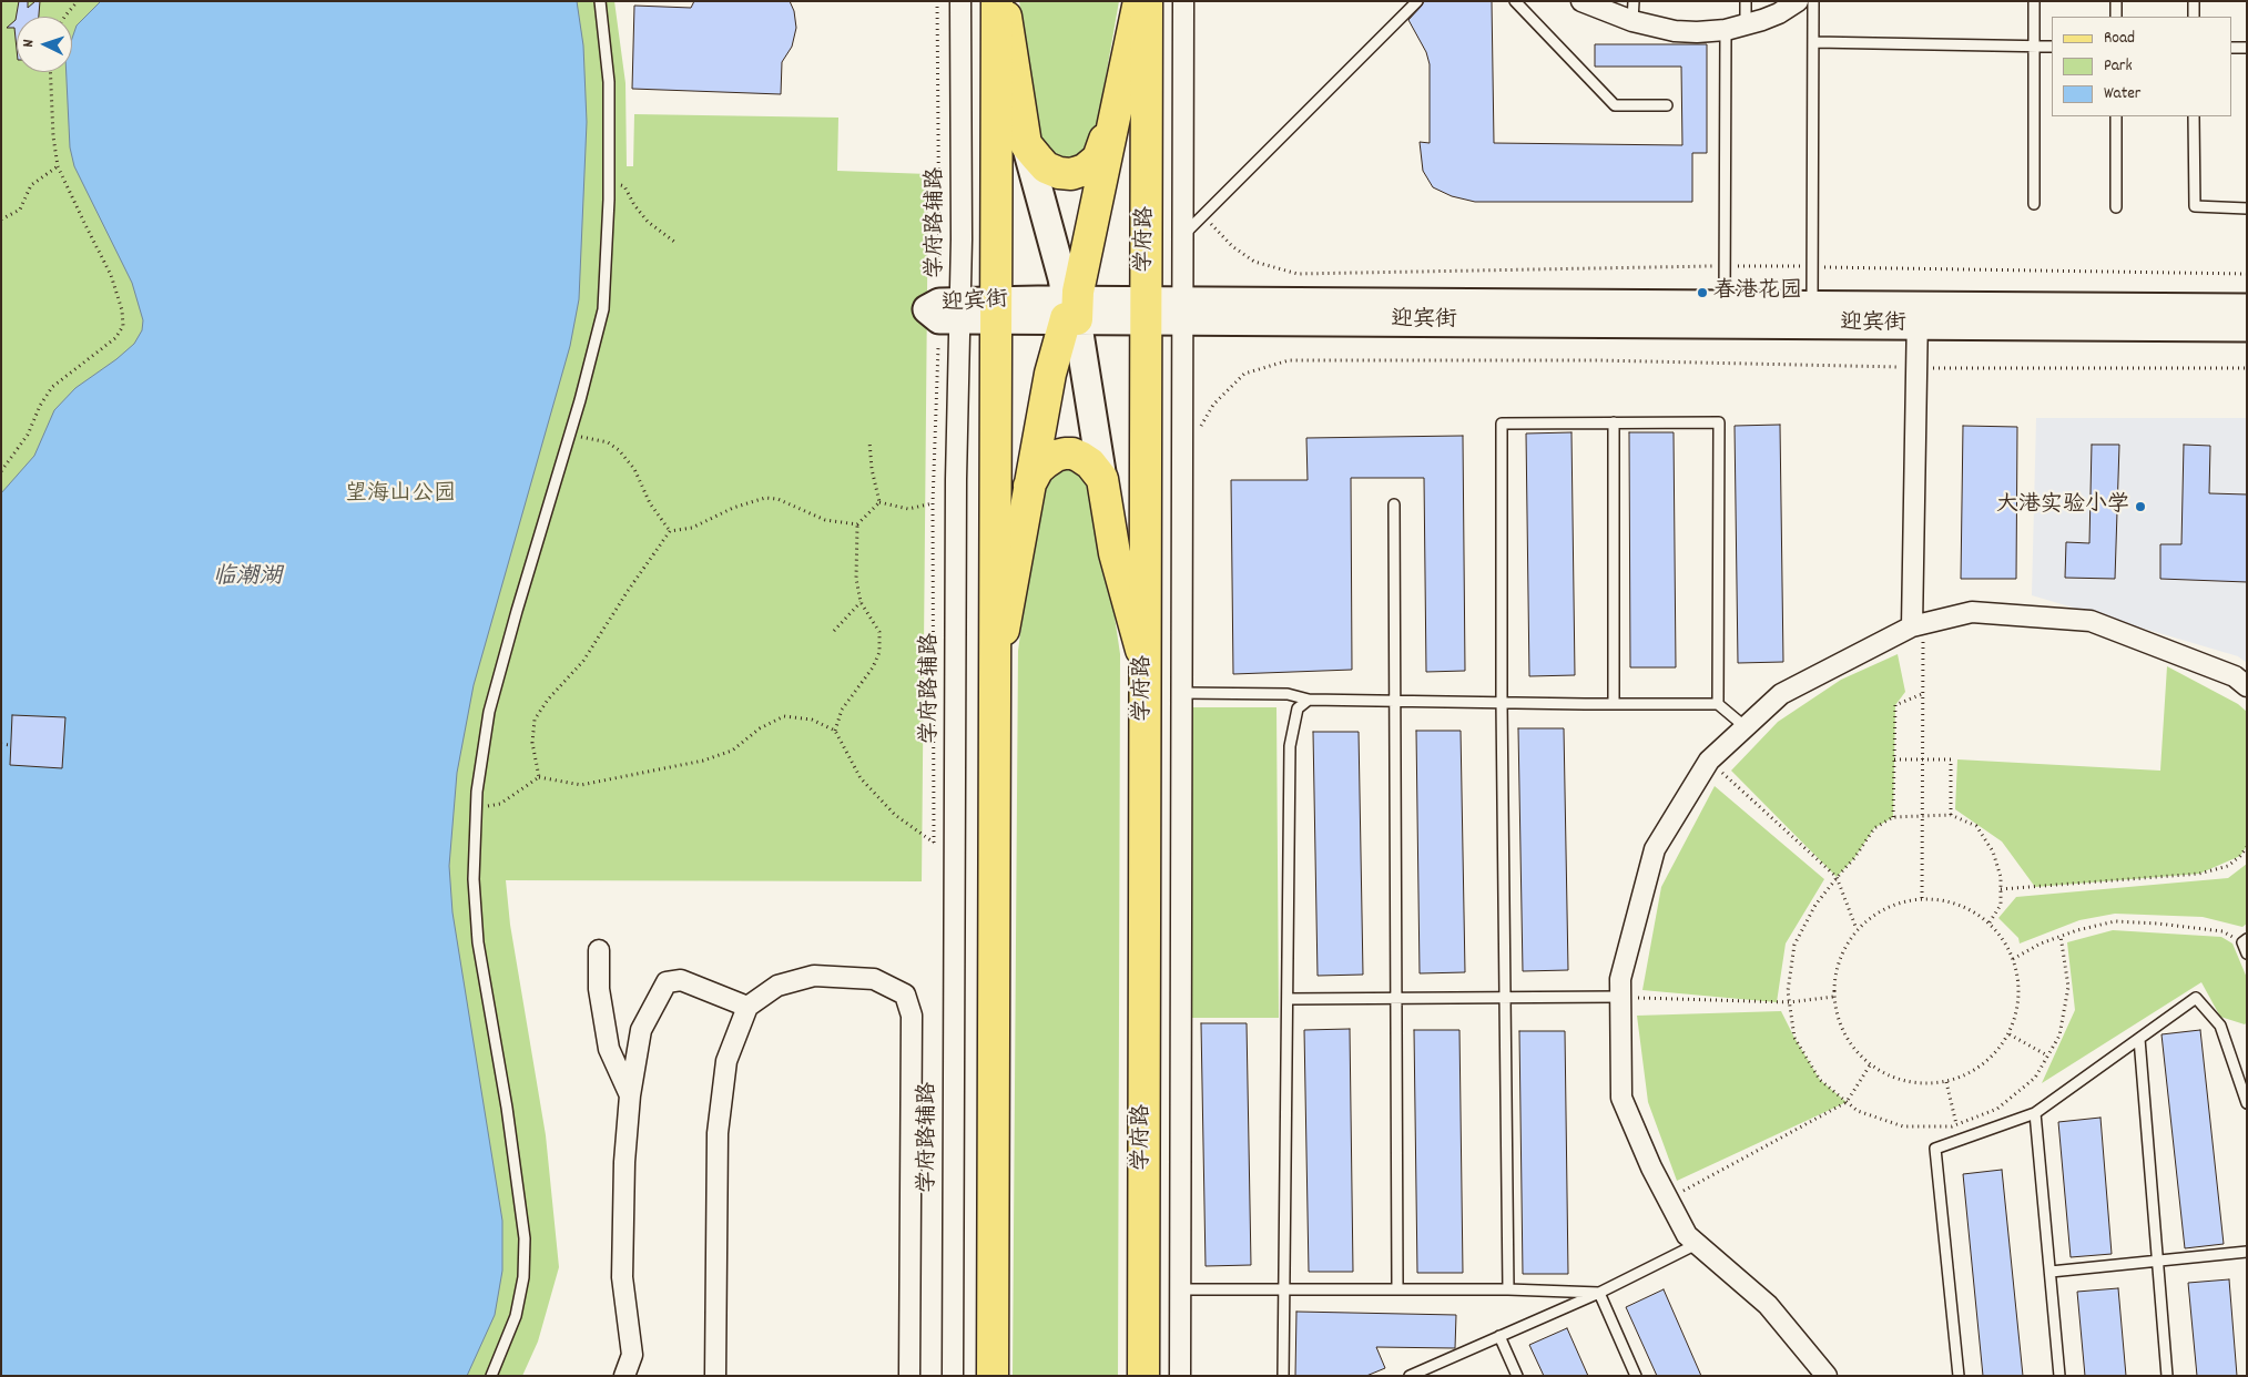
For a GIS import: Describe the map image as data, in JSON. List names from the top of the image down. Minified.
{"streets":{"main road":["学府路","迎宾街"],"street":["学府路辅路"]},"crossings":[["学府路辅路","迎宾街"],["学府路","迎宾街"]],"water":["临潮湖"],"parks":["望海山公园"],"places":["春港花园","大港实验小学"],"legend":["Road","Park","Water"],"north":"left"}
